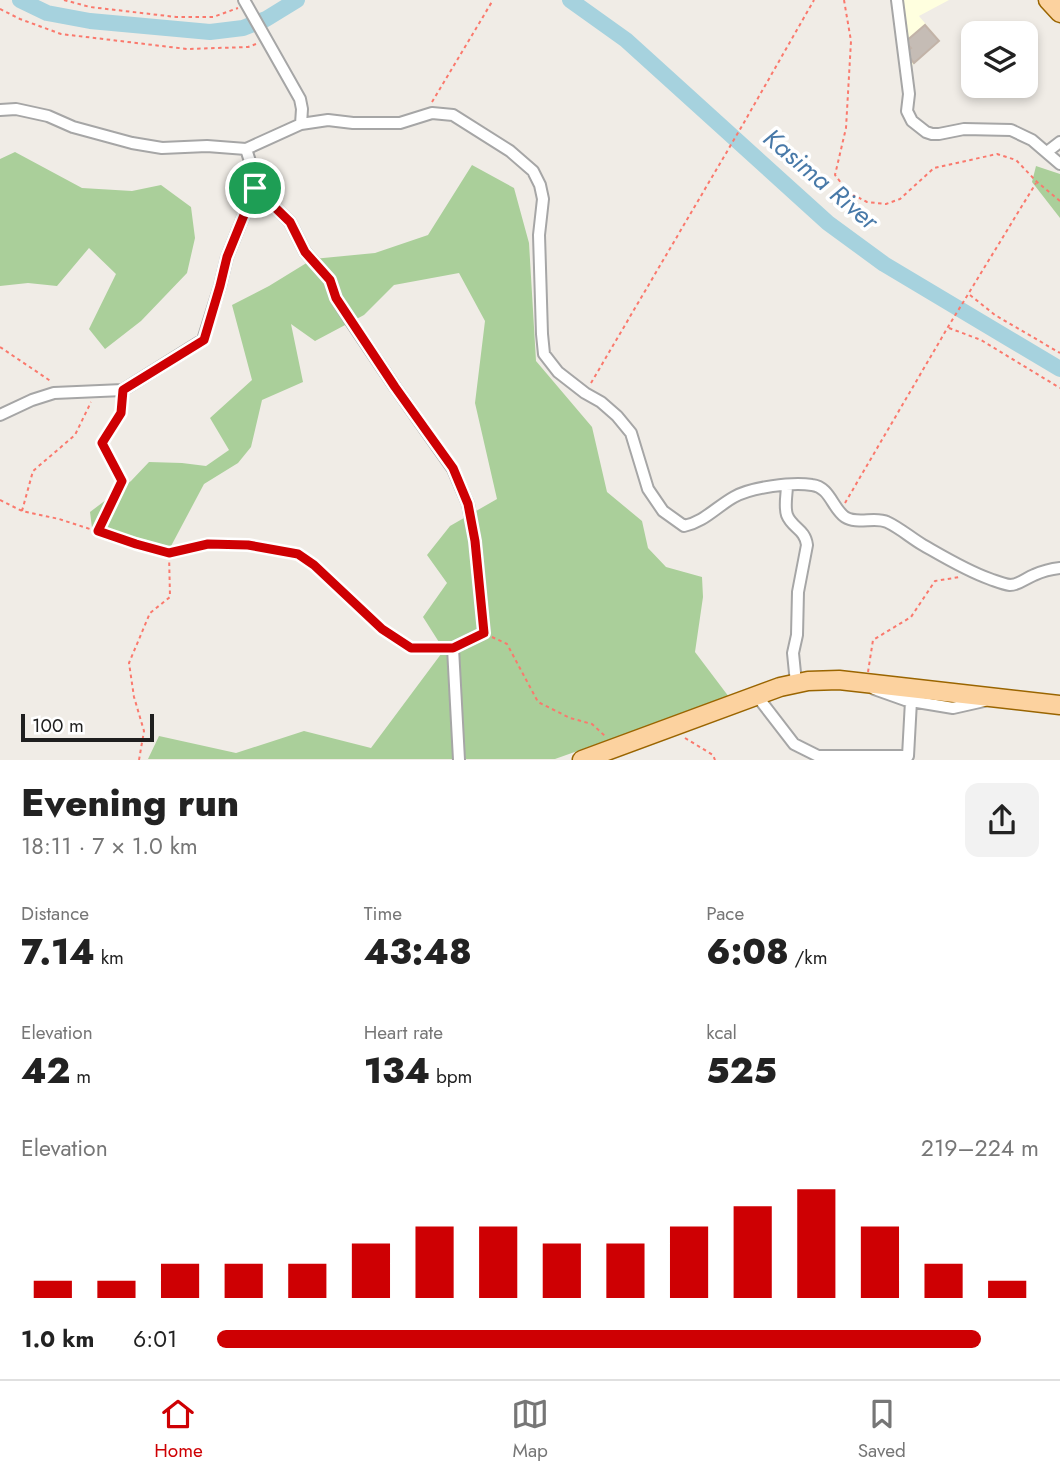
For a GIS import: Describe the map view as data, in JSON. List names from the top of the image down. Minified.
{"water":["Kasima River"],"scale_bar":"100 m","page":{"scale":"100 m","heading":["Evening run","18:11 · 7 × 1.0 km"],"stats":[["Distance","7.14 km"],["Time","43:48"],["Pace","6:08 /km"],["Elevation","42 m"],["Heart rate","134 bpm"],["kcal","525"]],"chart":["Elevation","219–224 m"],"list":[{"name":"1.0 km","note":"6:01"}],"tabs":["Home","Map","Saved"]}}
